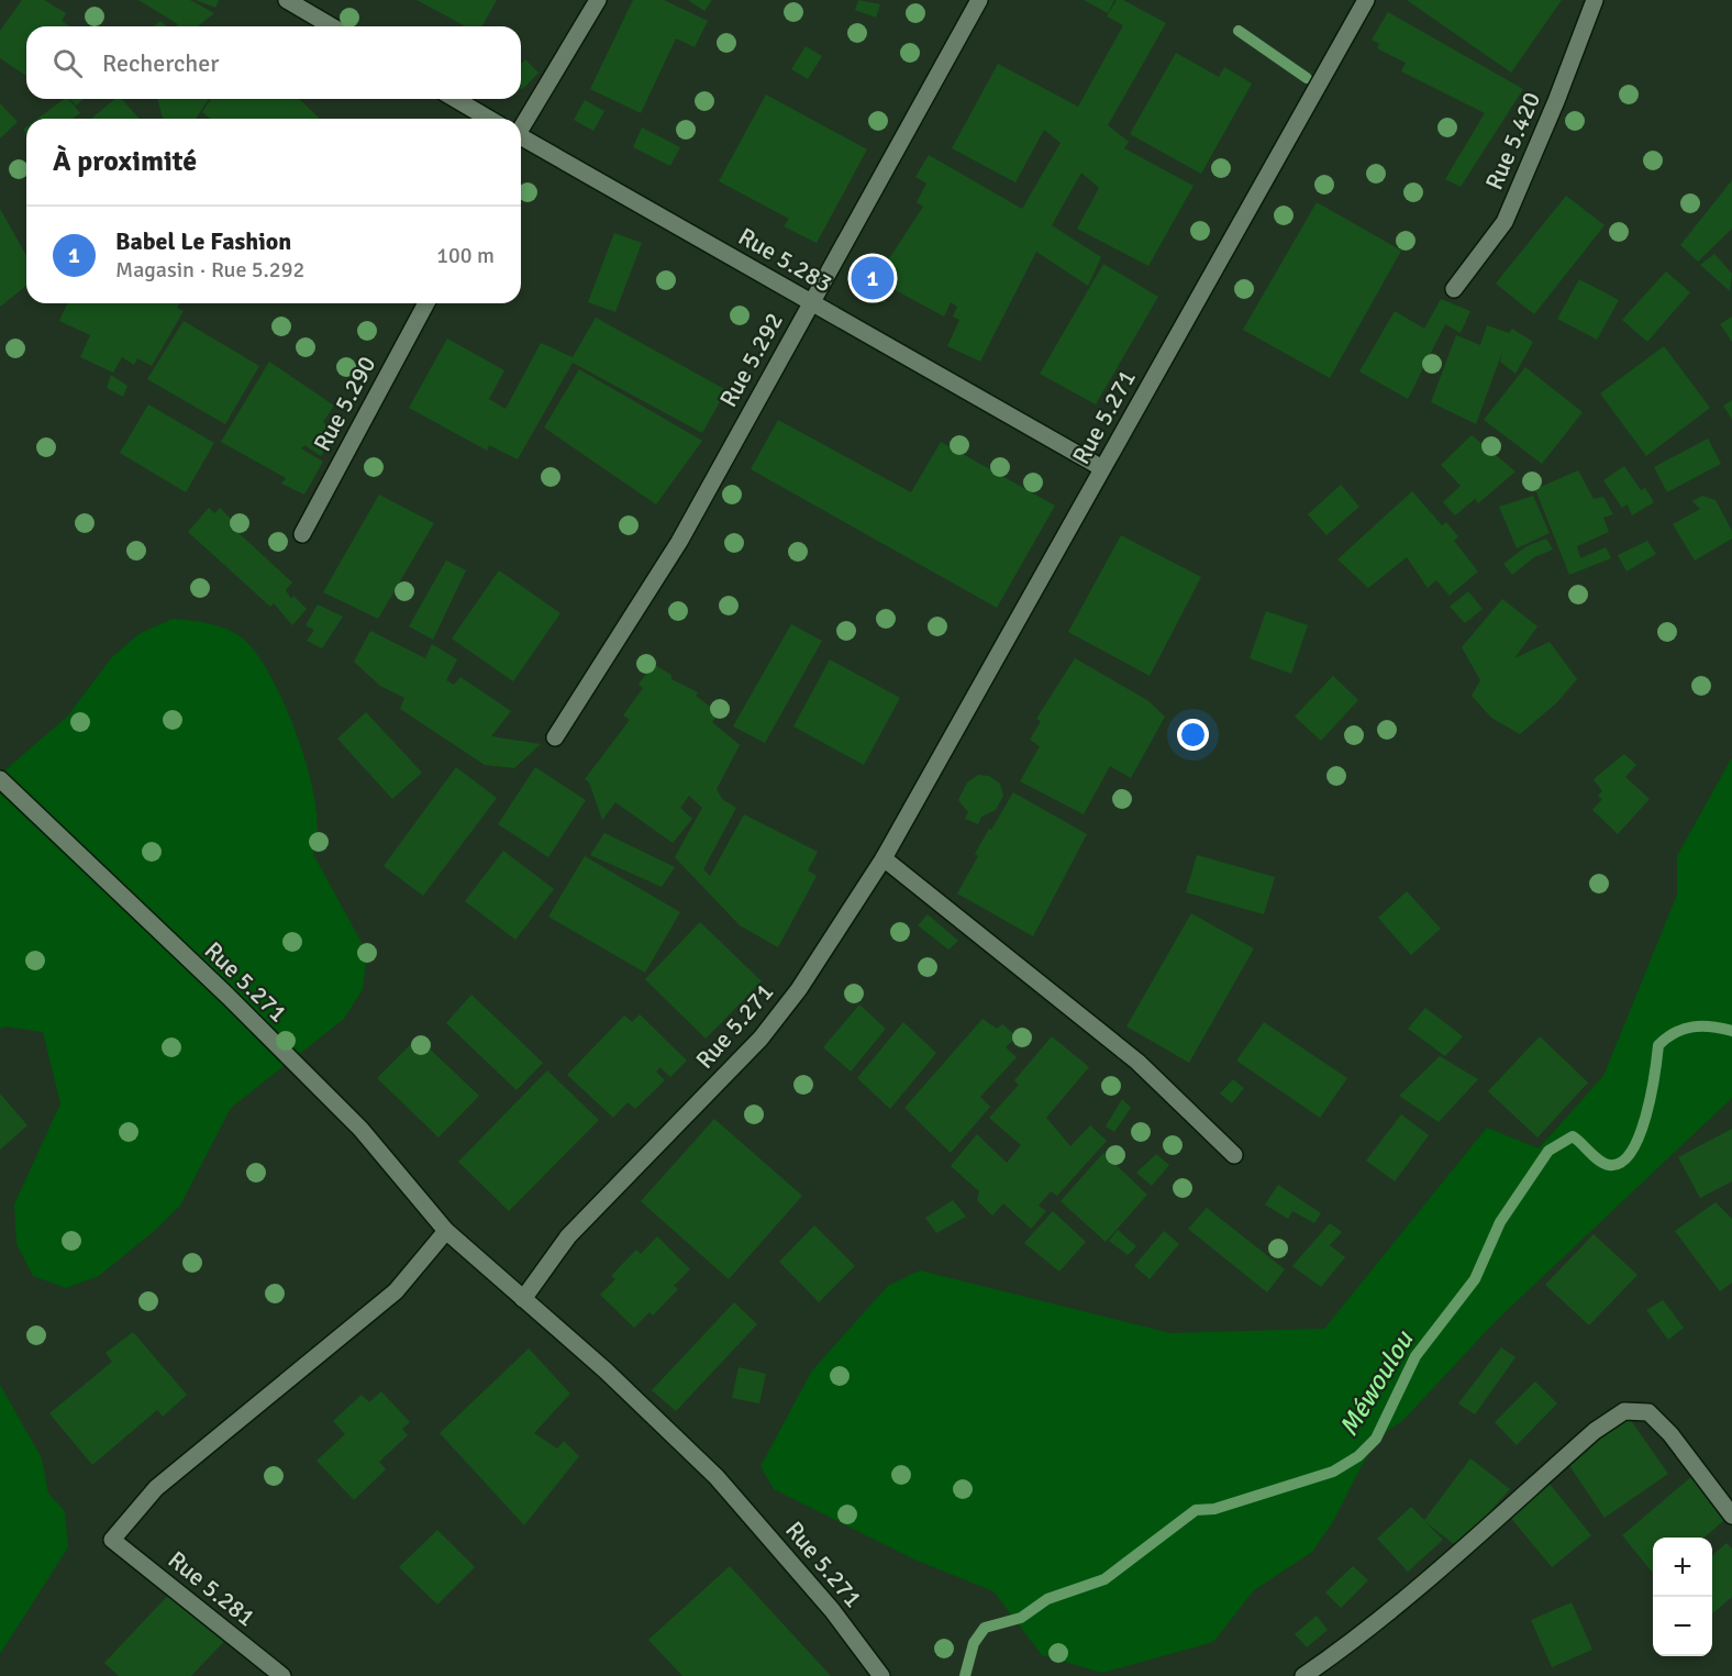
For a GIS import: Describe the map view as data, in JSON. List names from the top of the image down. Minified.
{"streets":{"street":["Rue 5.420","Rue 5.283","Rue 5.292","Rue 5.290","Rue 5.271","Rue 5.281"]},"crossings":[["Rue 5.283","Rue 5.292"],["Rue 5.283","Rue 5.271"],["Rue 5.271","Rue 5.281"]],"water":["Méwoulou"],"page":{"search":"Rechercher","heading":"À proximité","list":[{"mark":"1","name":"Babel Le Fashion","note":"Magasin · Rue 5.292","value":"100 m"}],"pins":"1","map_buttons":["+","−"]}}
